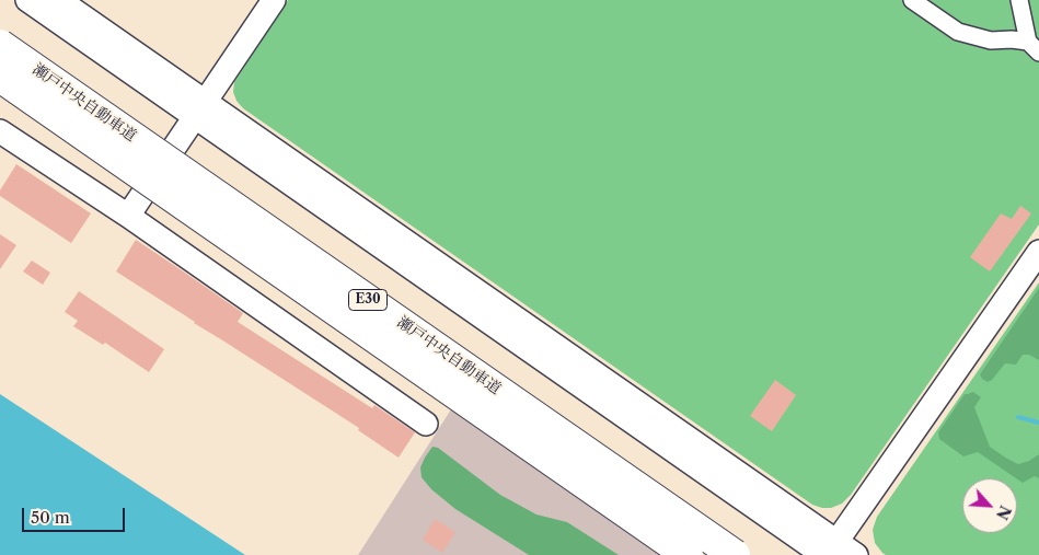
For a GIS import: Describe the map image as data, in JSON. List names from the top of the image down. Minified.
{"streets":{"highway":["瀬戸中央自動車道","E30"]},"scale_bar":"50 m","north":"bottom right"}
